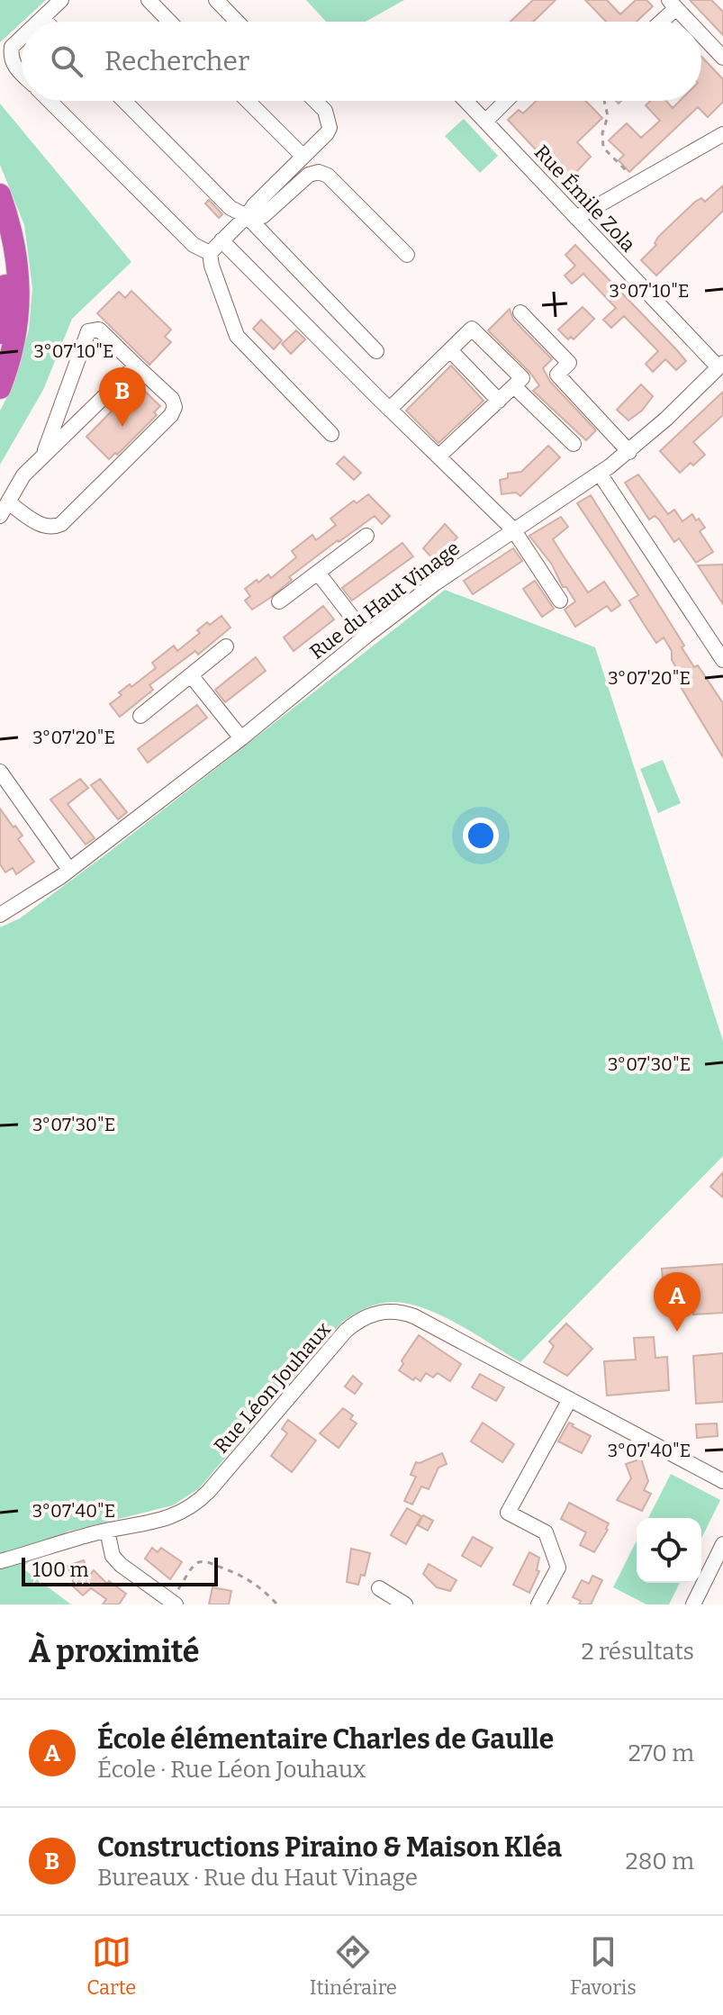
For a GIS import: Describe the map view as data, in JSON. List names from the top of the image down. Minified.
{"streets":{"street":["Rue Émile Zola","Rue du Haut Vinage","Rue Léon Jouhaux"]},"crossings":[["Rue Émile Zola","Rue du Haut Vinage"]],"scale_bar":"100 m","page":{"search":"Rechercher","pins":["B","A"],"scale":"100 m","heading":["À proximité","2 résultats"],"list":[{"mark":"A","name":"École élémentaire Charles de Gaulle","note":"École · Rue Léon Jouhaux","value":"270 m"},{"mark":"B","name":"Constructions Piraino & Maison Kléa","note":"Bureaux · Rue du Haut Vinage","value":"280 m"}],"nav":["Carte","Itinéraire","Favoris"]},"coordinates":["3°07'10\"E","3°07'20\"E","3°07'30\"E","3°07'40\"E"]}
